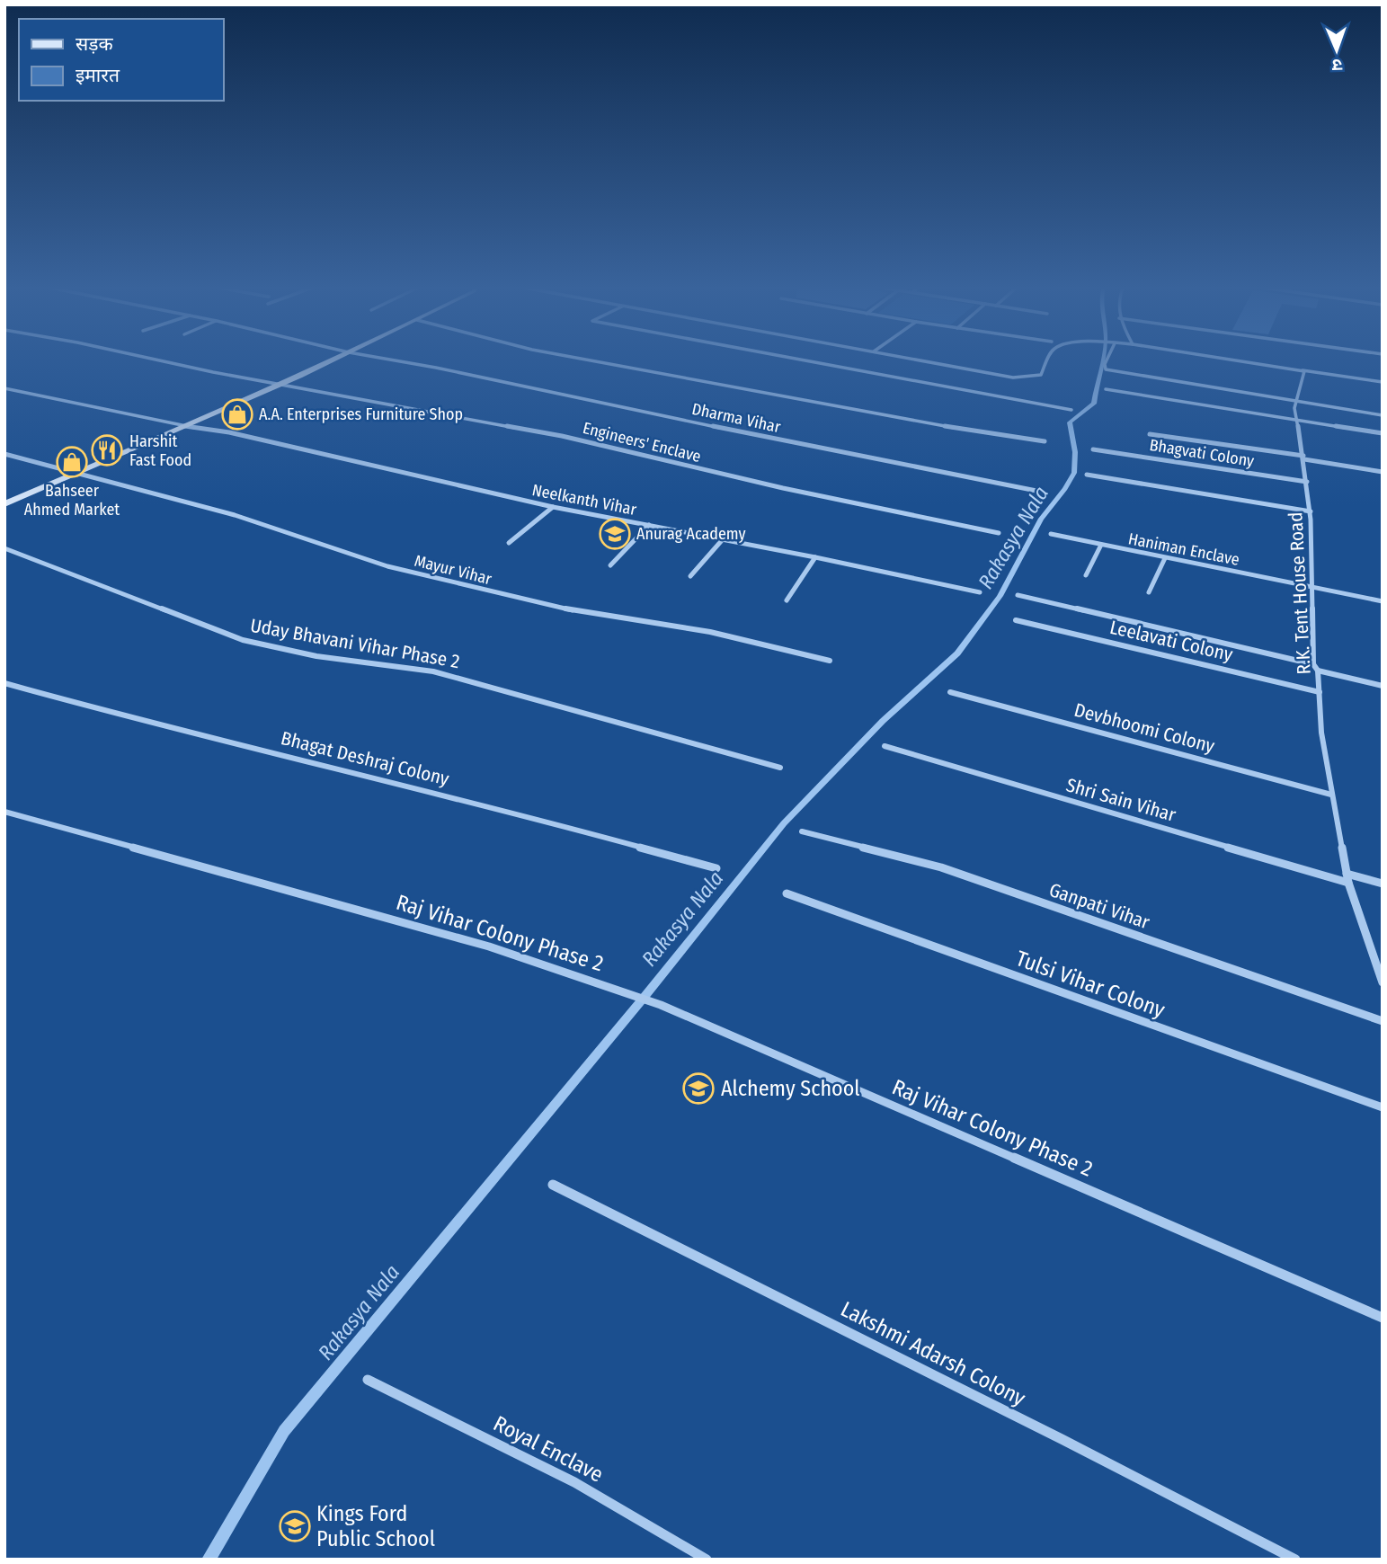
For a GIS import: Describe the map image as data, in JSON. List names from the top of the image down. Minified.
{"streets":{"street":["Dharma Vihar","Engineers' Enclave","Bhagvati Colony","Neelkanth Vihar","Haniman Enclave","Mayur Vihar","R.K. Tent House Road","Leelavati Colony","Uday Bhavani Vihar Phase 2","Devbhoomi Colony","Bhagat Deshraj Colony","Shri Sain Vihar","Ganpati Vihar","Raj Vihar Colony Phase 2","Tulsi Vihar Colony","Lakshmi Adarsh Colony","Royal Enclave"]},"crossings":[["Bhagvati Colony","R.K. Tent House Road"],["Haniman Enclave","R.K. Tent House Road"],["R.K. Tent House Road","Leelavati Colony"],["R.K. Tent House Road","Devbhoomi Colony"],["R.K. Tent House Road","Shri Sain Vihar"]],"water":["Rakasya Nala"],"places":{"shop":["A.A. Enterprises Furniture Shop","Bahseer Ahmed Market"],"restaurant":["Harshit Fast Food"],"school or university":["Anurag Academy","Alchemy School","Kings Ford Public School"]},"legend":["सड़क","इमारत"],"north":"bottom"}
